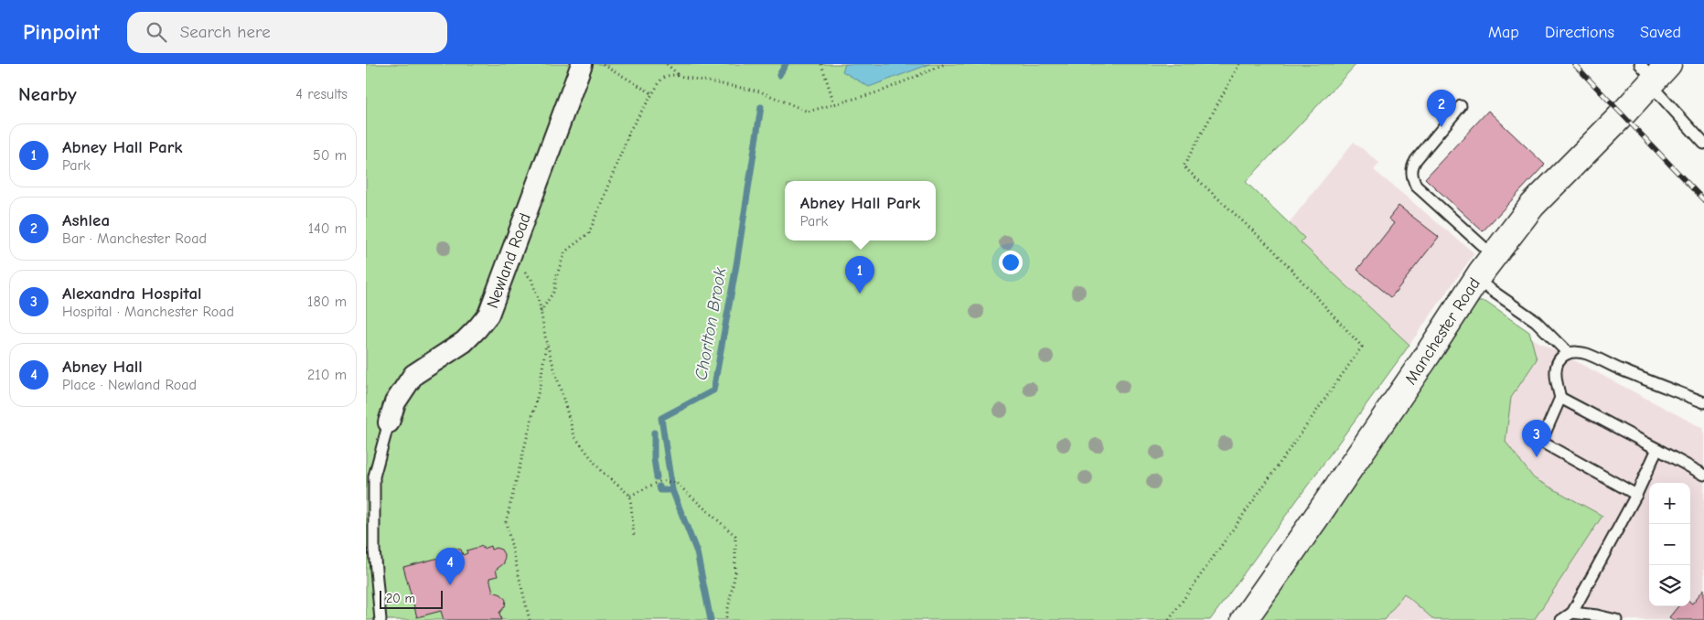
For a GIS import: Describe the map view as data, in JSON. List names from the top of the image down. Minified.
{"streets":{"main road":["Manchester Road"],"street":["Newland Road"]},"water":["Chorlton Brook"],"scale_bar":"20 m","page":{"header":"Pinpoint","search":"Search here","nav":["Map","Directions","Saved"],"heading":["Nearby","4 results"],"pins":["2","1","3","4"],"list":[{"mark":"1","name":"Abney Hall Park","note":"Park","value":"50 m"},{"mark":"2","name":"Ashlea","note":"Bar · Manchester Road","value":"140 m"},{"mark":"3","name":"Alexandra Hospital","note":"Hospital · Manchester Road","value":"180 m"},{"mark":"4","name":"Abney Hall","note":"Place · Newland Road","value":"210 m"}],"popup":["Abney Hall Park","Park"],"map_buttons":["+","−"],"scale":"20 m"}}
